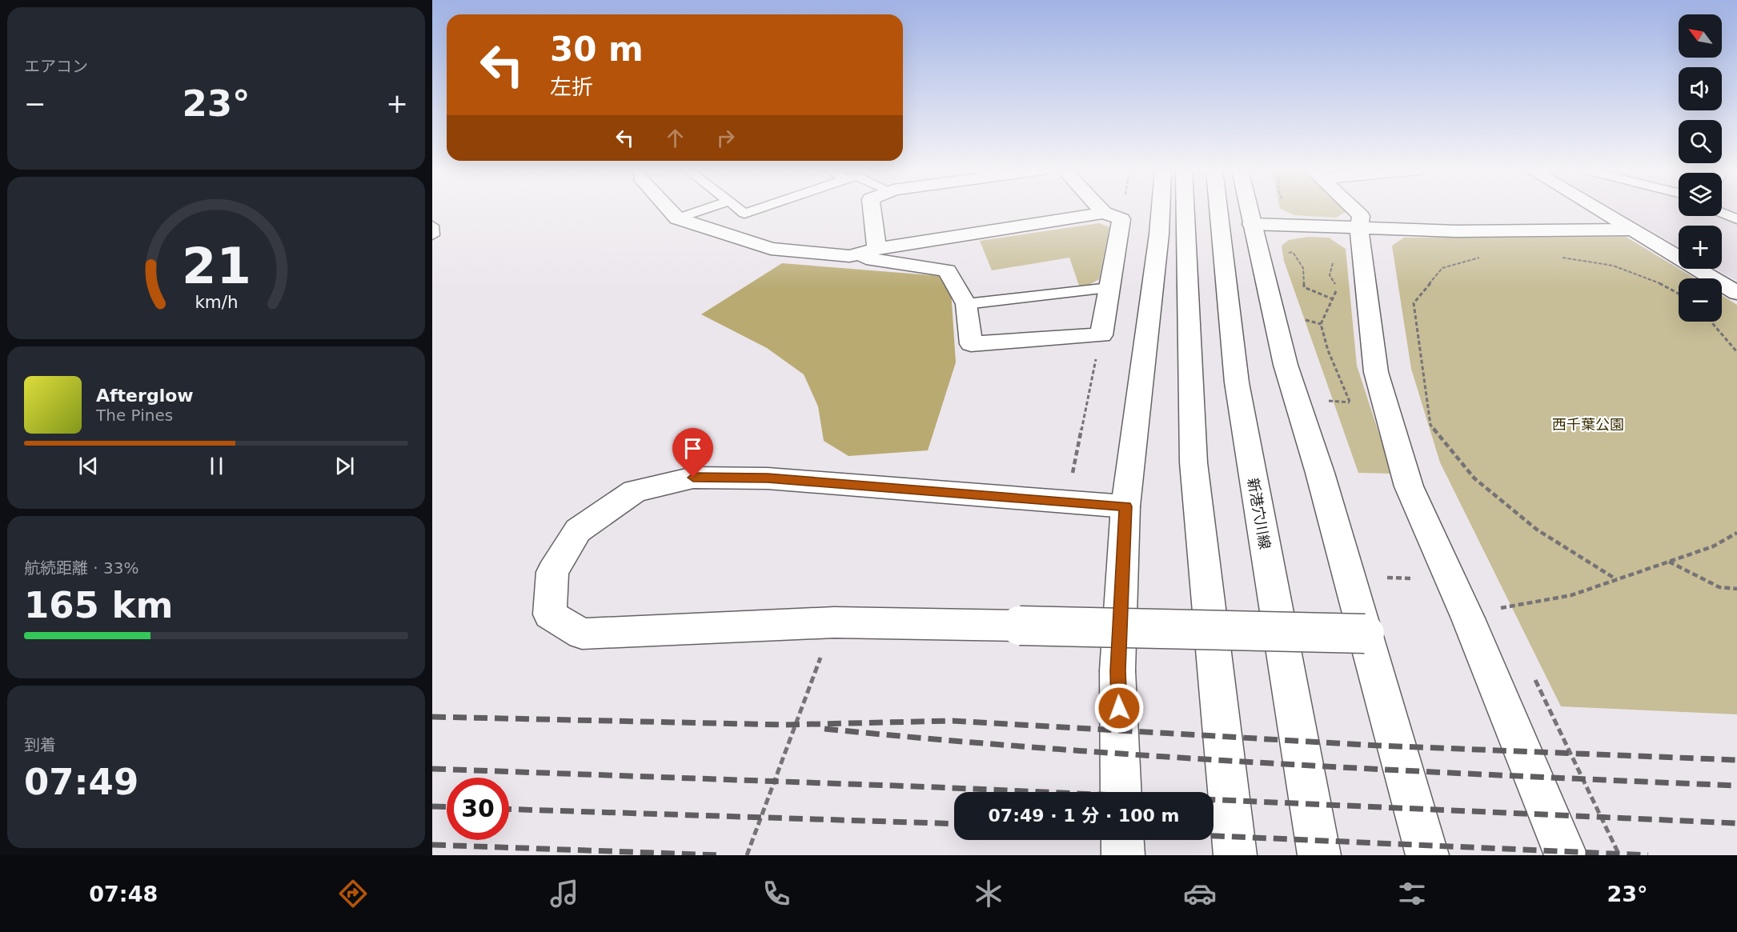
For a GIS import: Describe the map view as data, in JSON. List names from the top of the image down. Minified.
{"streets":{"street":["新港穴川線"]},"parks":["西千葉公園"],"north":"top left","page":{"tile":["エアコン",["航続距離 · 33%","165 km"],["到着","07:49"]],"map_buttons":["+","−"],"turn":["30 m","左折"],"heat":["−","23°","+"],"song":["Afterglow","The Pines"],"limit":"30","trip":"07:49 · 1 分 · 100 m","tabs":["07:48","23°"],"gauge":["21","km/h"]}}
